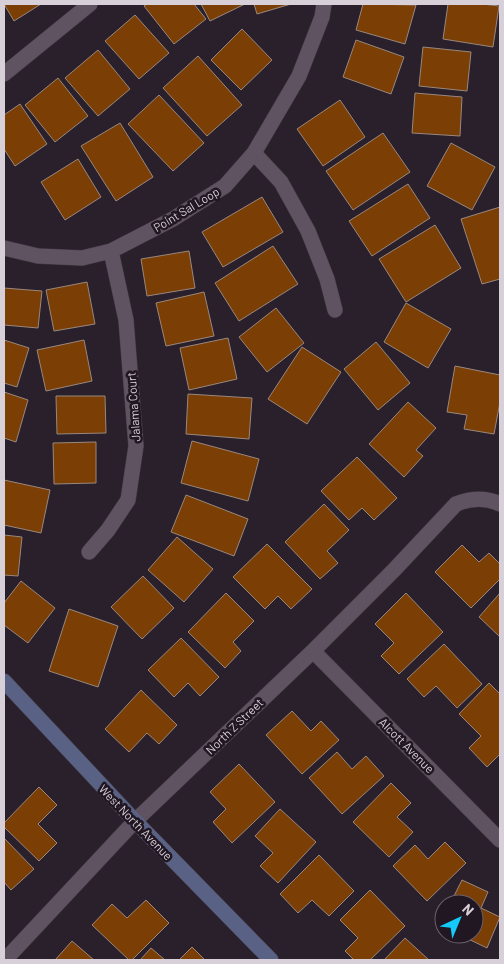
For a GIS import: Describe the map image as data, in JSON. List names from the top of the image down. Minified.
{"streets":{"street":["Point Sal Loop","Jalama Court","North Z Street","Alcott Avenue","West North Avenue"]},"crossings":[["Point Sal Loop","Jalama Court"],["North Z Street","Alcott Avenue"],["North Z Street","West North Avenue"]],"north":"top right"}
